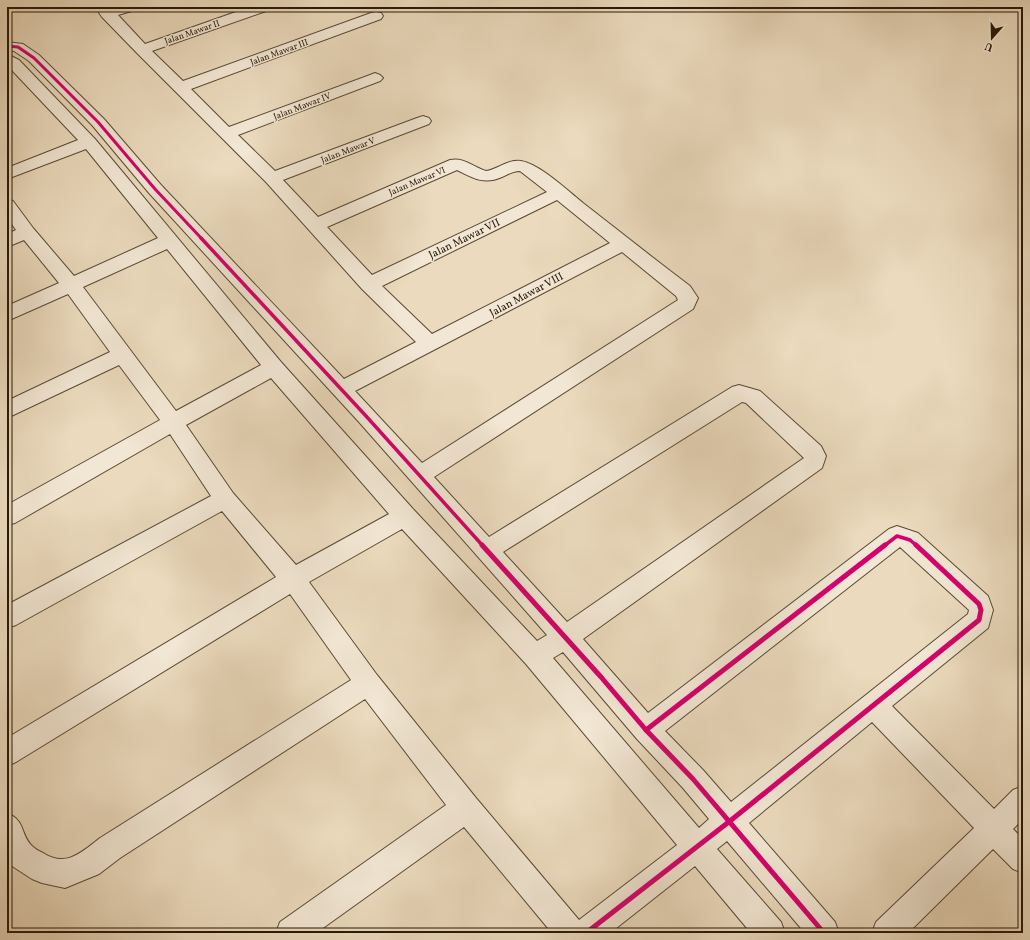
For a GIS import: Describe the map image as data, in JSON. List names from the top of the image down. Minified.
{"streets":{"street":["Jalan Mawar II","Jalan Mawar III","Jalan Mawar IV","Jalan Mawar V","Jalan Mawar VI","Jalan Mawar VII","Jalan Mawar VIII"]},"crossings":[["Jalan Mawar VI","Jalan Mawar VII"]],"north":"bottom"}
